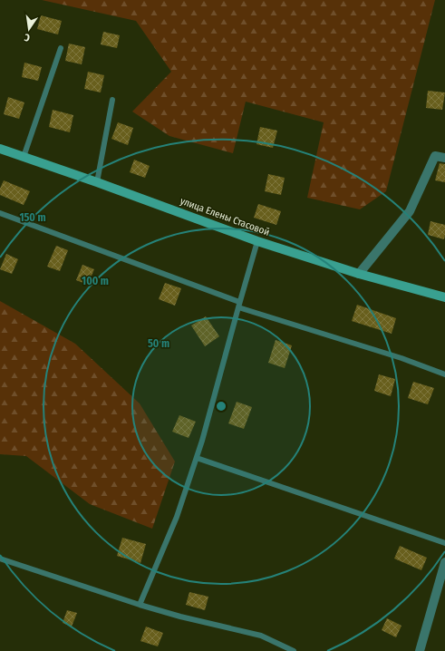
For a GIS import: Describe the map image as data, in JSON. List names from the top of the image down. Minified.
{"streets":{"main road":["улица Елены Стасовой"]},"north":"bottom","rings":["150 m","100 m","50 m"]}
